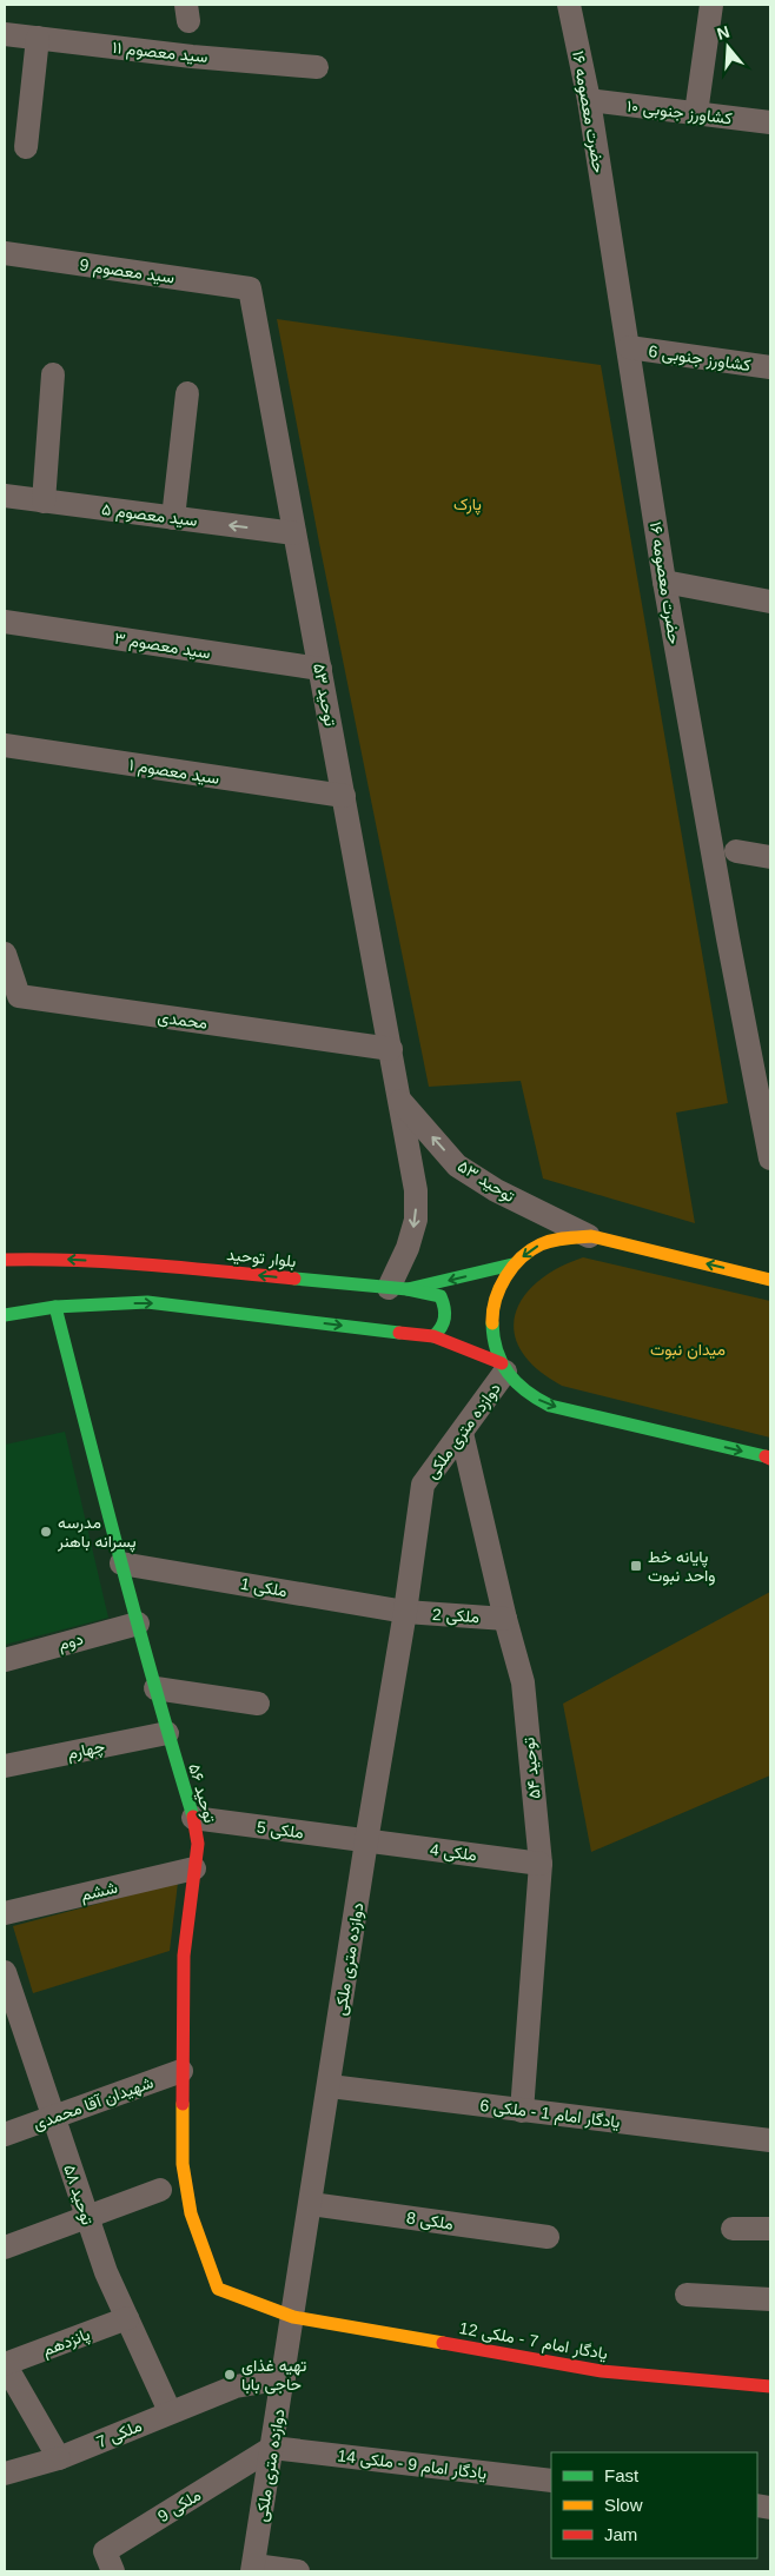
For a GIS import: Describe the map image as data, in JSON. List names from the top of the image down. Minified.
{"streets":{"main road":["بلوار توحید","توحید ۵۶","یادگار امام 7 - ملکی 12"],"street":["سید معصوم ۱۱","حضرت معصومه ۱۶","کشاورز جنوبی ۱۰","سید معصوم 9","کشاورز جنوبی 6","سید معصوم ۵","سید معصوم ۳","توحید ۵۳","سید معصوم ۱","محمدی","دوازده متری ملکی","ملکی 1","ملکی 2","دوم","چهارم","توحید ۵۴","ملکی 5","ملکی 4","ششم","شهیدان آقا محمدی","یادگار امام 1 - ملکی 6","توحید ۵۸","ملکی 8","پانزدهم","ملکی 7","یادگار امام 9 - ملکی 14","ملکی 9"]},"crossings":[["حضرت معصومه ۱۶","کشاورز جنوبی ۱۰"],["حضرت معصومه ۱۶","کشاورز جنوبی 6"],["سید معصوم 9","توحید ۵۳"],["سید معصوم ۵","توحید ۵۳"],["سید معصوم ۳","توحید ۵۳"],["توحید ۵۳","سید معصوم ۱"],["توحید ۵۳","محمدی"],["توحید ۵۳","بلوار توحید"],["دوازده متری ملکی","ملکی 1"],["دوازده متری ملکی","ملکی 2"],["دوازده متری ملکی","توحید ۵۴"],["دوازده متری ملکی","توحید ۵۶"],["دوازده متری ملکی","ملکی 5"],["دوازده متری ملکی","ملکی 4"],["دوازده متری ملکی","یادگار امام 1 - ملکی 6"],["دوازده متری ملکی","ملکی 8"],["دوازده متری ملکی","یادگار امام 7 - ملکی 12"],["دوازده متری ملکی","ملکی 7"],["دوازده متری ملکی","یادگار امام 9 - ملکی 14"],["دوازده متری ملکی","ملکی 9"],["ملکی 1","ملکی 2"],["ملکی 1","توحید ۵۶"],["ملکی 2","توحید ۵۴"],["دوم","توحید ۵۶"],["چهارم","توحید ۵۶"],["توحید ۵۴","ملکی 4"],["توحید ۵۴","یادگار امام 1 - ملکی 6"],["توحید ۵۶","ملکی 5"],["توحید ۵۶","ششم"],["توحید ۵۶","شهیدان آقا محمدی"],["توحید ۵۶","یادگار امام 7 - ملکی 12"],["ملکی 5","ملکی 4"],["شهیدان آقا محمدی","توحید ۵۸"],["توحید ۵۸","پانزدهم"],["توحید ۵۸","ملکی 7"],["یادگار امام 9 - ملکی 14","ملکی 9"]],"one_way":["سید معصوم ۵"],"parks":["پارک","میدان نبوت"],"places":{"other":["مدرسه پسرانه باهنر","تهیه غذای حاجی بابا"],"transit":["پایانه خط واحد نبوت"]},"legend":["Fast","Slow","Jam"],"north":"top"}
